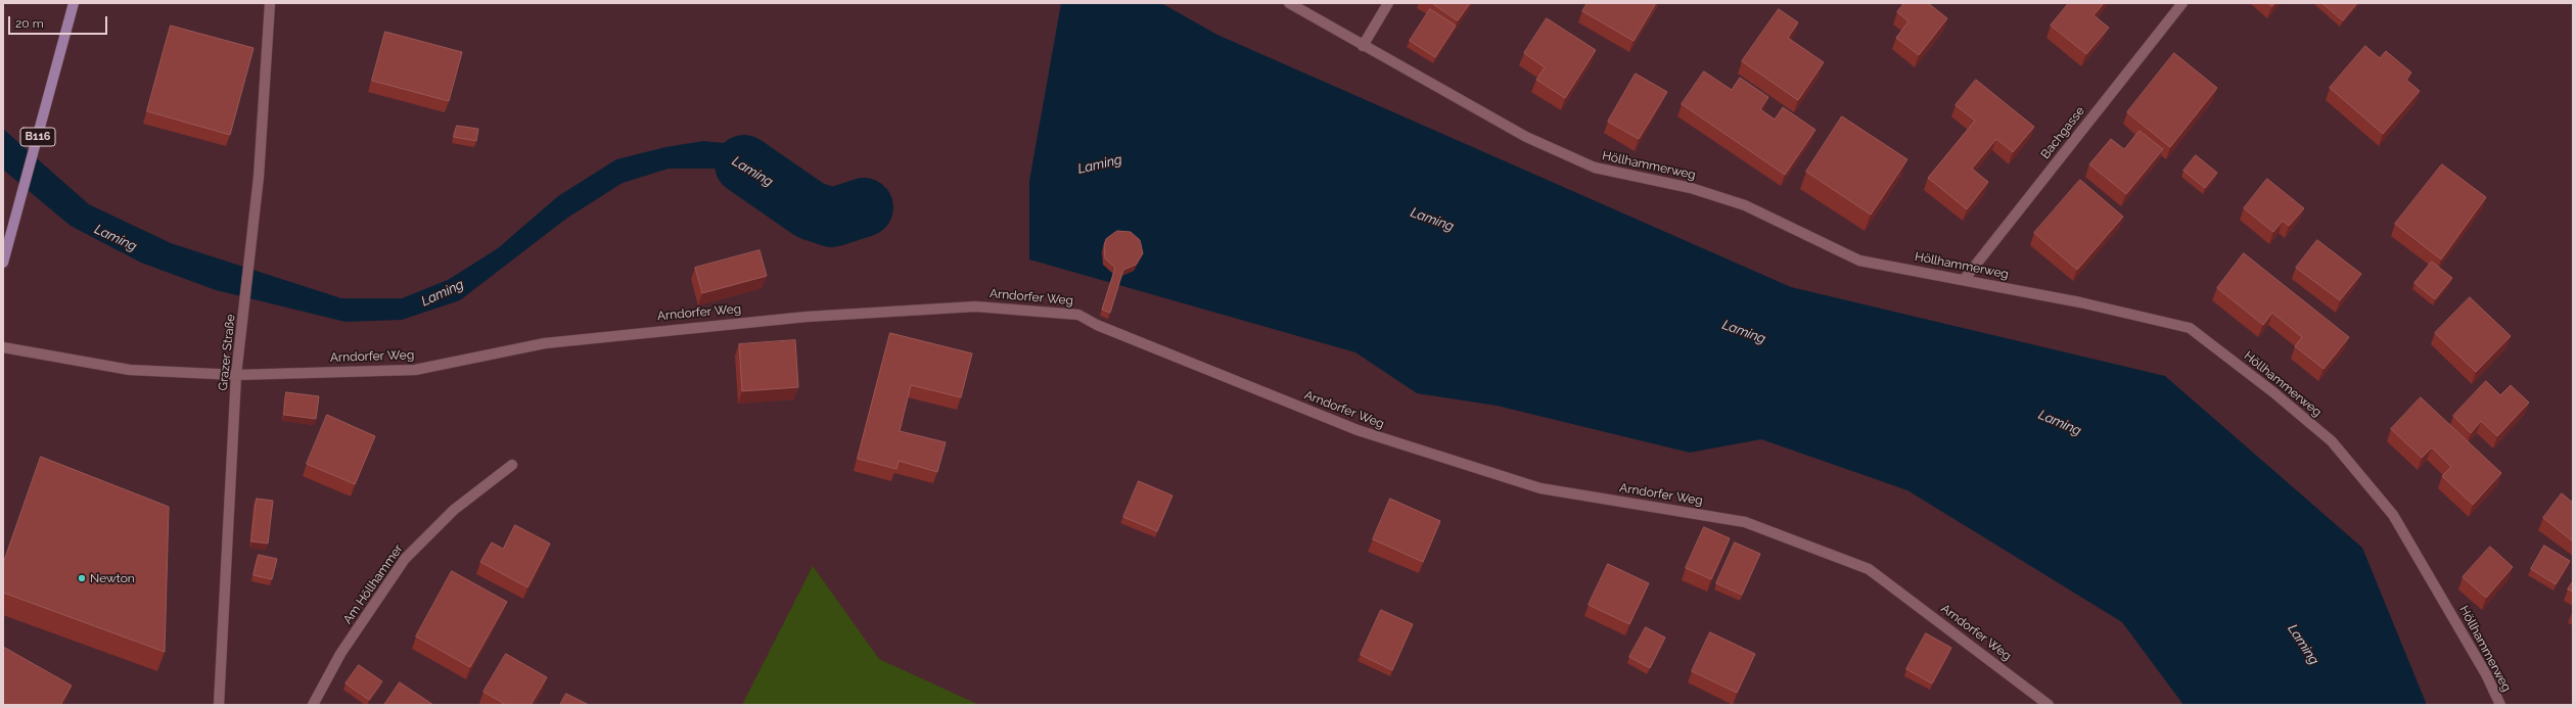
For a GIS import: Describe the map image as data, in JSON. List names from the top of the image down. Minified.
{"streets":{"main road":["B116"],"street":["Bachgasse","Höllhammerweg","Arndorfer Weg","Grazer Straße","Am Höllhammer"]},"crossings":[["Bachgasse","Höllhammerweg"],["Arndorfer Weg","Grazer Straße"]],"water":["Laming"],"places":["Newton"],"scale_bar":"20 m"}
